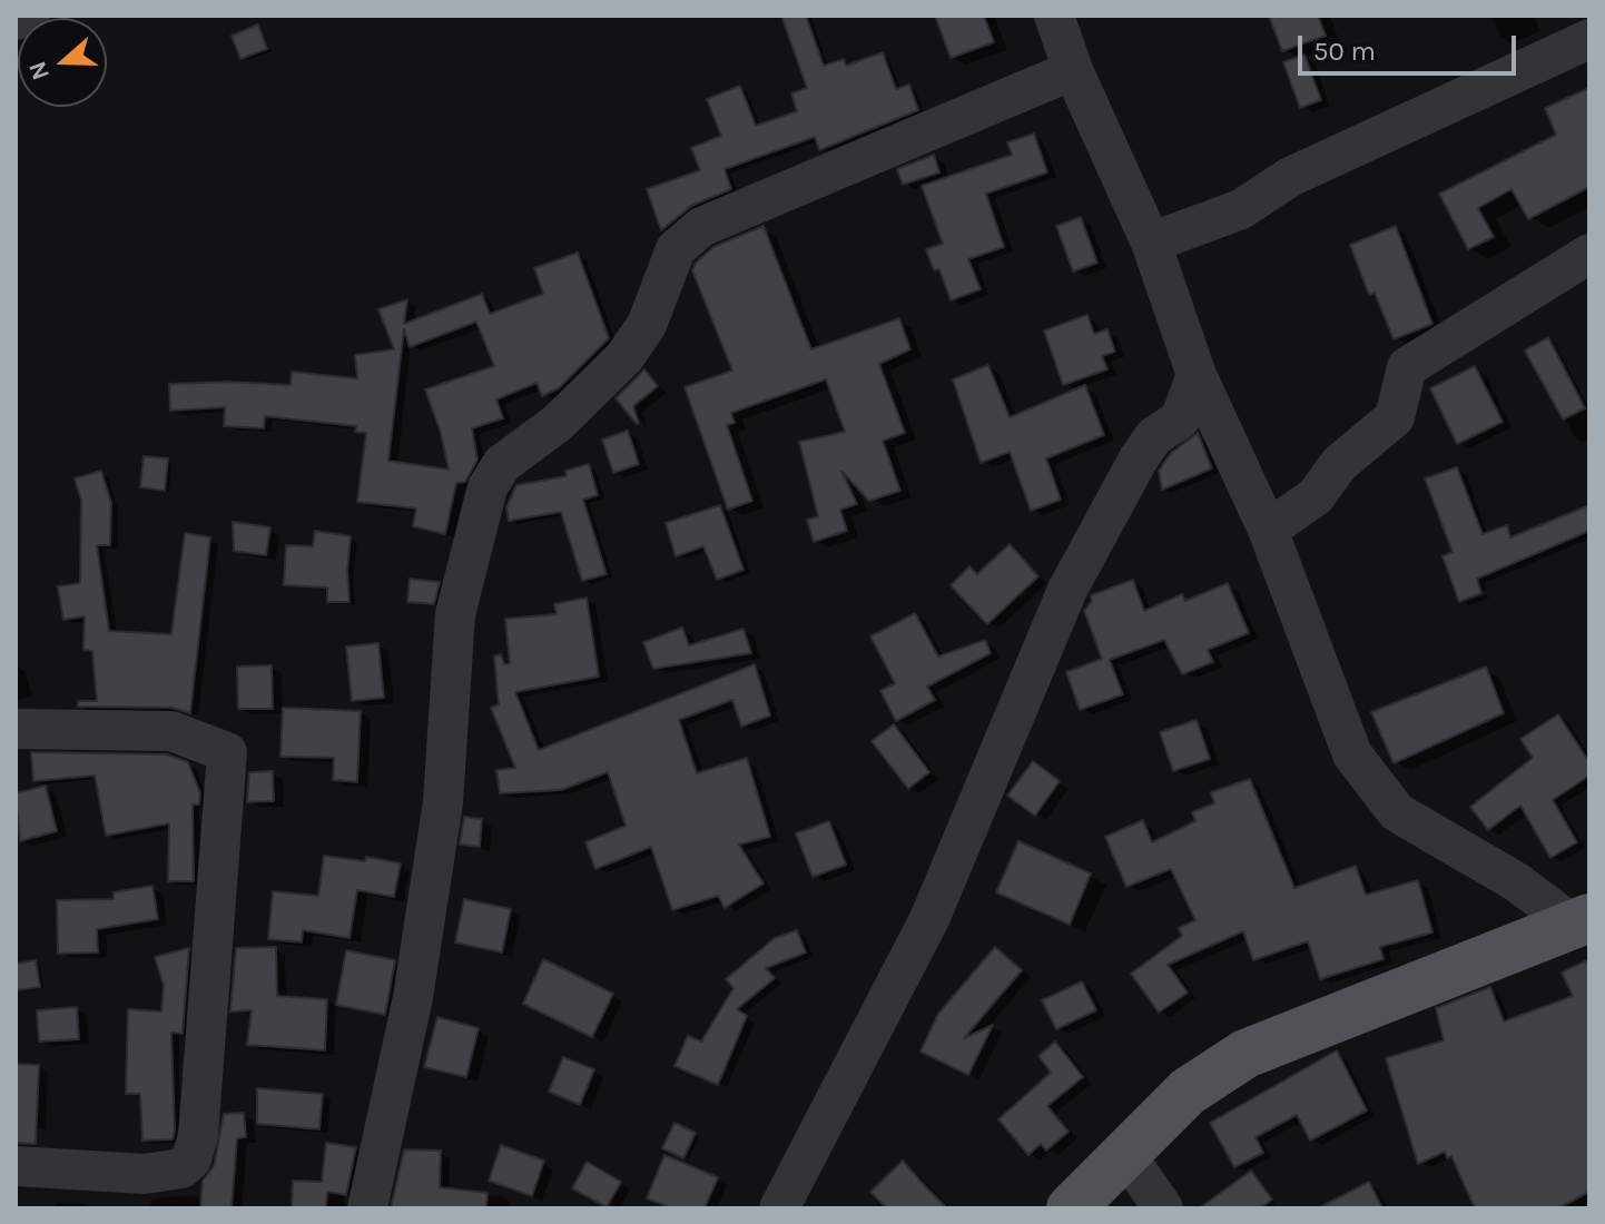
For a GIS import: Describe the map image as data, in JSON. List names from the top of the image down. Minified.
{"scale_bar":"50 m","north":"left"}
